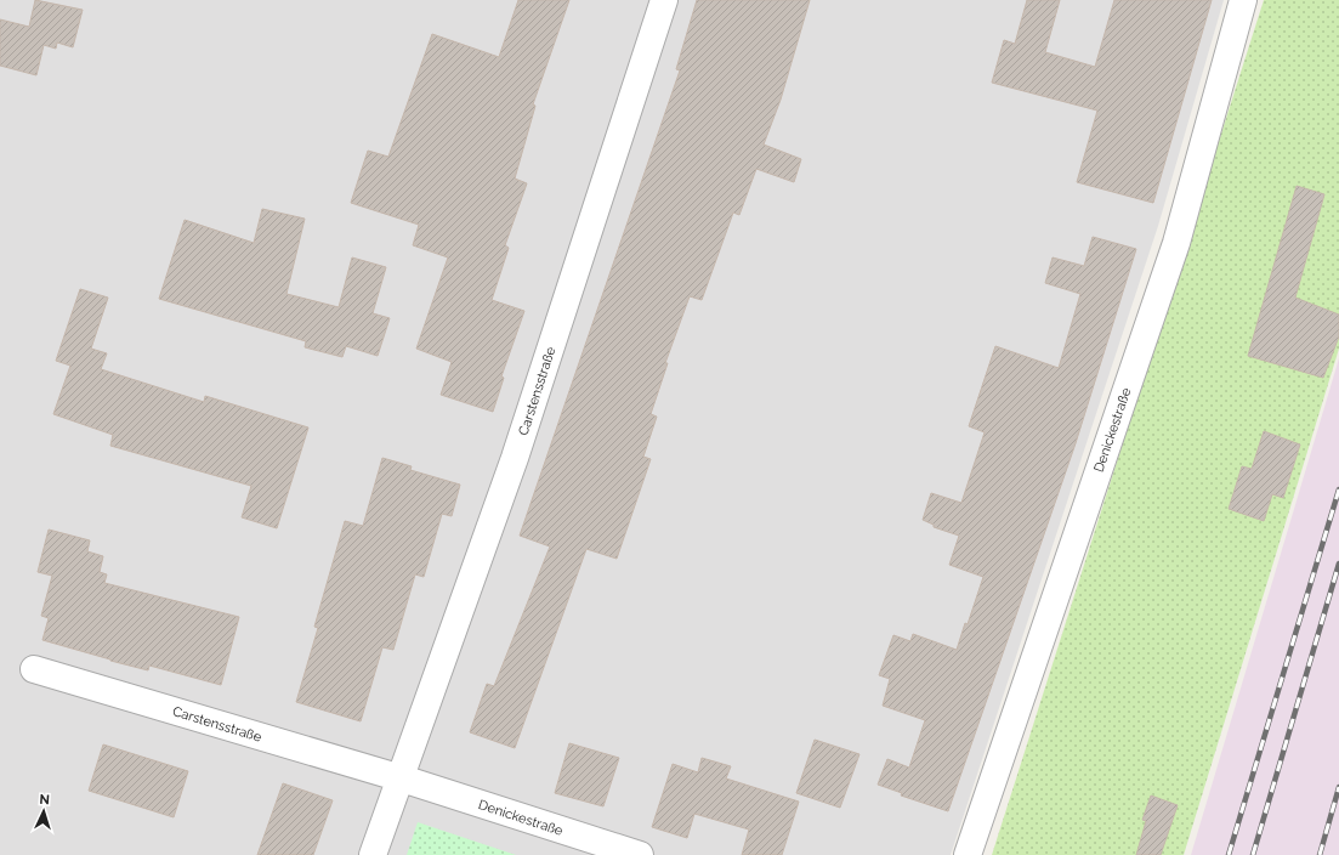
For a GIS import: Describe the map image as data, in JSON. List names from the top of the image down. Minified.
{"streets":{"street":["Carstensstraße","Denickestraße"]},"crossings":[["Carstensstraße","Denickestraße"]],"north":"top"}
